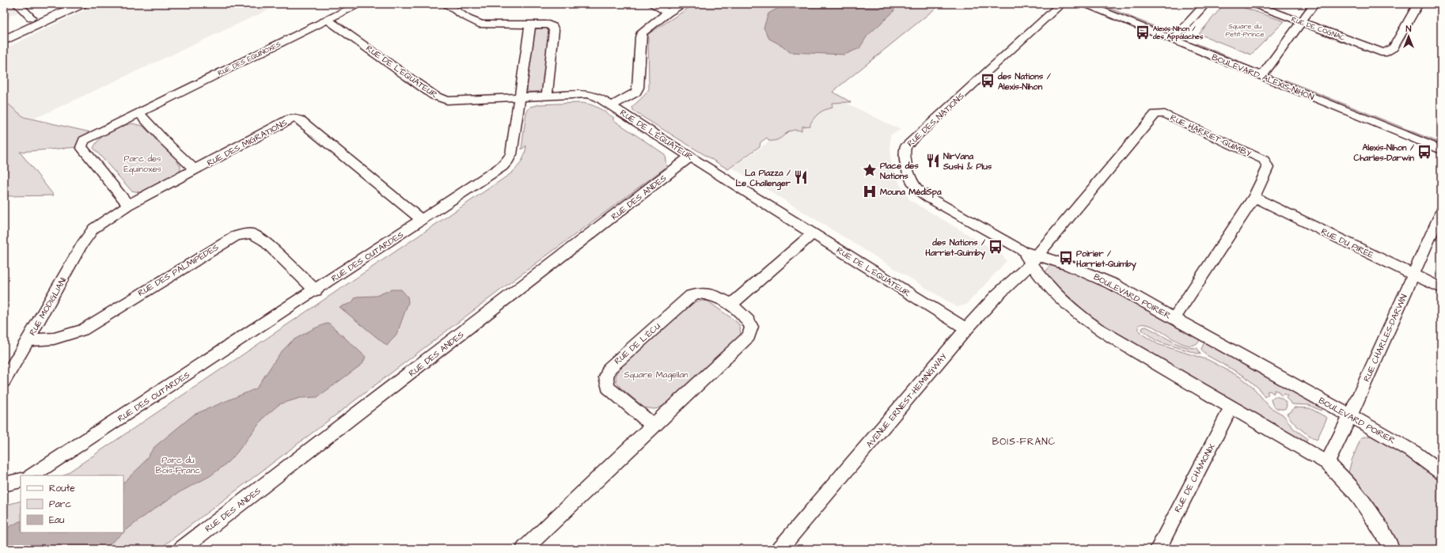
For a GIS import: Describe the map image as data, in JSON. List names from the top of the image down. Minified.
{"streets":{"street":["RUE DE COGNAC","RUE DES ÉQUINOXES","RUE DE L'ÉQUATEUR","BOULEVARD ALEXIS-NIHON","RUE DES NATIONS","RUE HARRIET-QUIMBY","RUE DES MIGRATIONS","RUE DES ANDES","RUE DU PIRÉE","RUE DES OUTARDES","RUE DES PALMIPÈDES","BOULEVARD POIRIER","RUE MODIGLIANI","RUE CHARLES-DARWIN","RUE DE L'ÉCU","AVENUE ERNEST-HEMINGWAY","RUE DE CHAMONIX"]},"crossings":[["RUE DES ÉQUINOXES","RUE DE L'ÉQUATEUR"],["RUE DES ÉQUINOXES","RUE DES MIGRATIONS"],["RUE DE L'ÉQUATEUR","RUE DES ANDES"],["RUE DE L'ÉQUATEUR","RUE DES OUTARDES"],["RUE DE L'ÉQUATEUR","AVENUE ERNEST-HEMINGWAY"],["RUE DES NATIONS","RUE HARRIET-QUIMBY"],["RUE DES NATIONS","BOULEVARD POIRIER"],["RUE DES NATIONS","AVENUE ERNEST-HEMINGWAY"],["RUE HARRIET-QUIMBY","RUE DU PIRÉE"],["RUE HARRIET-QUIMBY","BOULEVARD POIRIER"],["RUE HARRIET-QUIMBY","AVENUE ERNEST-HEMINGWAY"],["RUE DES MIGRATIONS","RUE DES OUTARDES"],["RUE DES MIGRATIONS","RUE MODIGLIANI"],["RUE DU PIRÉE","RUE CHARLES-DARWIN"],["RUE DES OUTARDES","RUE DES PALMIPÈDES"],["RUE DES PALMIPÈDES","RUE MODIGLIANI"],["BOULEVARD POIRIER","RUE CHARLES-DARWIN"],["BOULEVARD POIRIER","AVENUE ERNEST-HEMINGWAY"]],"districts":["BOIS-FRANC"],"parks":["Square du Petit-Prince","Parc des Équinoxes","Square Magellan","Parc du Bois-Franc"],"places":{"bus stop":["Alexis-Nihon / des Appalaches","des Nations / Alexis-Nihon","Alexis-Nihon / Charles-Darwin","des Nations / Harriet-Quimby","Poirier / Harriet-Quimby"],"restaurant":["NirVana Sushi & Plus","La Piazza / Le Challenger"],"place":["Place des Nations"],"hospital":["Mouna MédiSpa"]},"legend":["Route","Parc","Eau"],"north":"top"}
